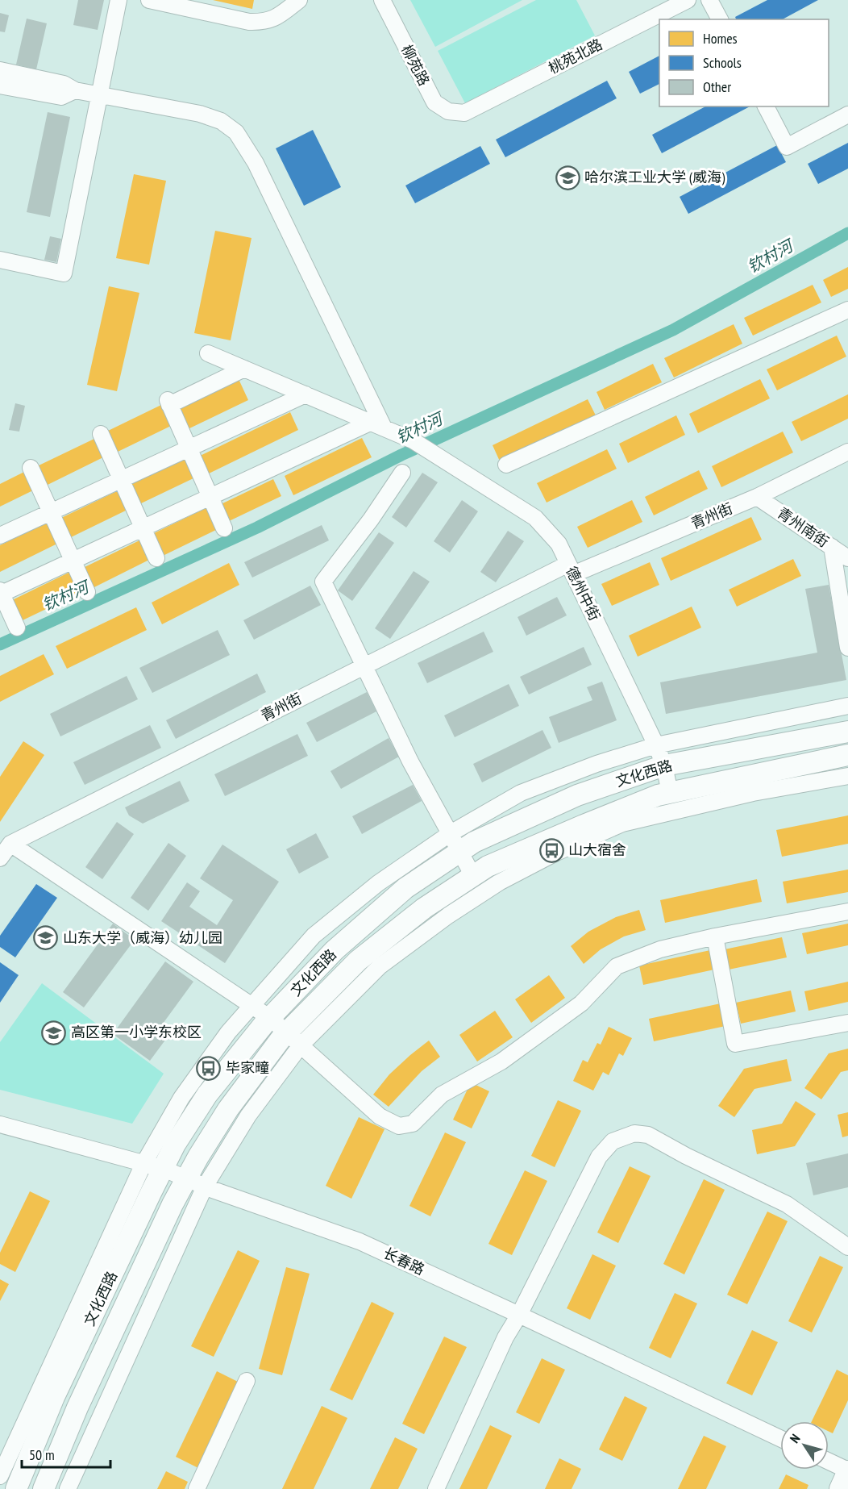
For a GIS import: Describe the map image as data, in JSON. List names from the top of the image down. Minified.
{"streets":{"main road":["文化西路"],"street":["桃苑北路","柳苑路","青州街","青州南街","德州中街","长春路"]},"crossings":[["桃苑北路","柳苑路"],["青州街","青州南街"],["青州街","德州中街"],["德州中街","文化西路"],["文化西路","长春路"]],"water":["钦村河"],"places":{"school or university":["哈尔滨工业大学 (威海)","山东大学（威海）幼儿园","高区第一小学东校区"],"bus stop":["山大宿舍","毕家疃"]},"legend":["Homes","Schools","Other"],"scale_bar":"50 m","north":"top left"}
